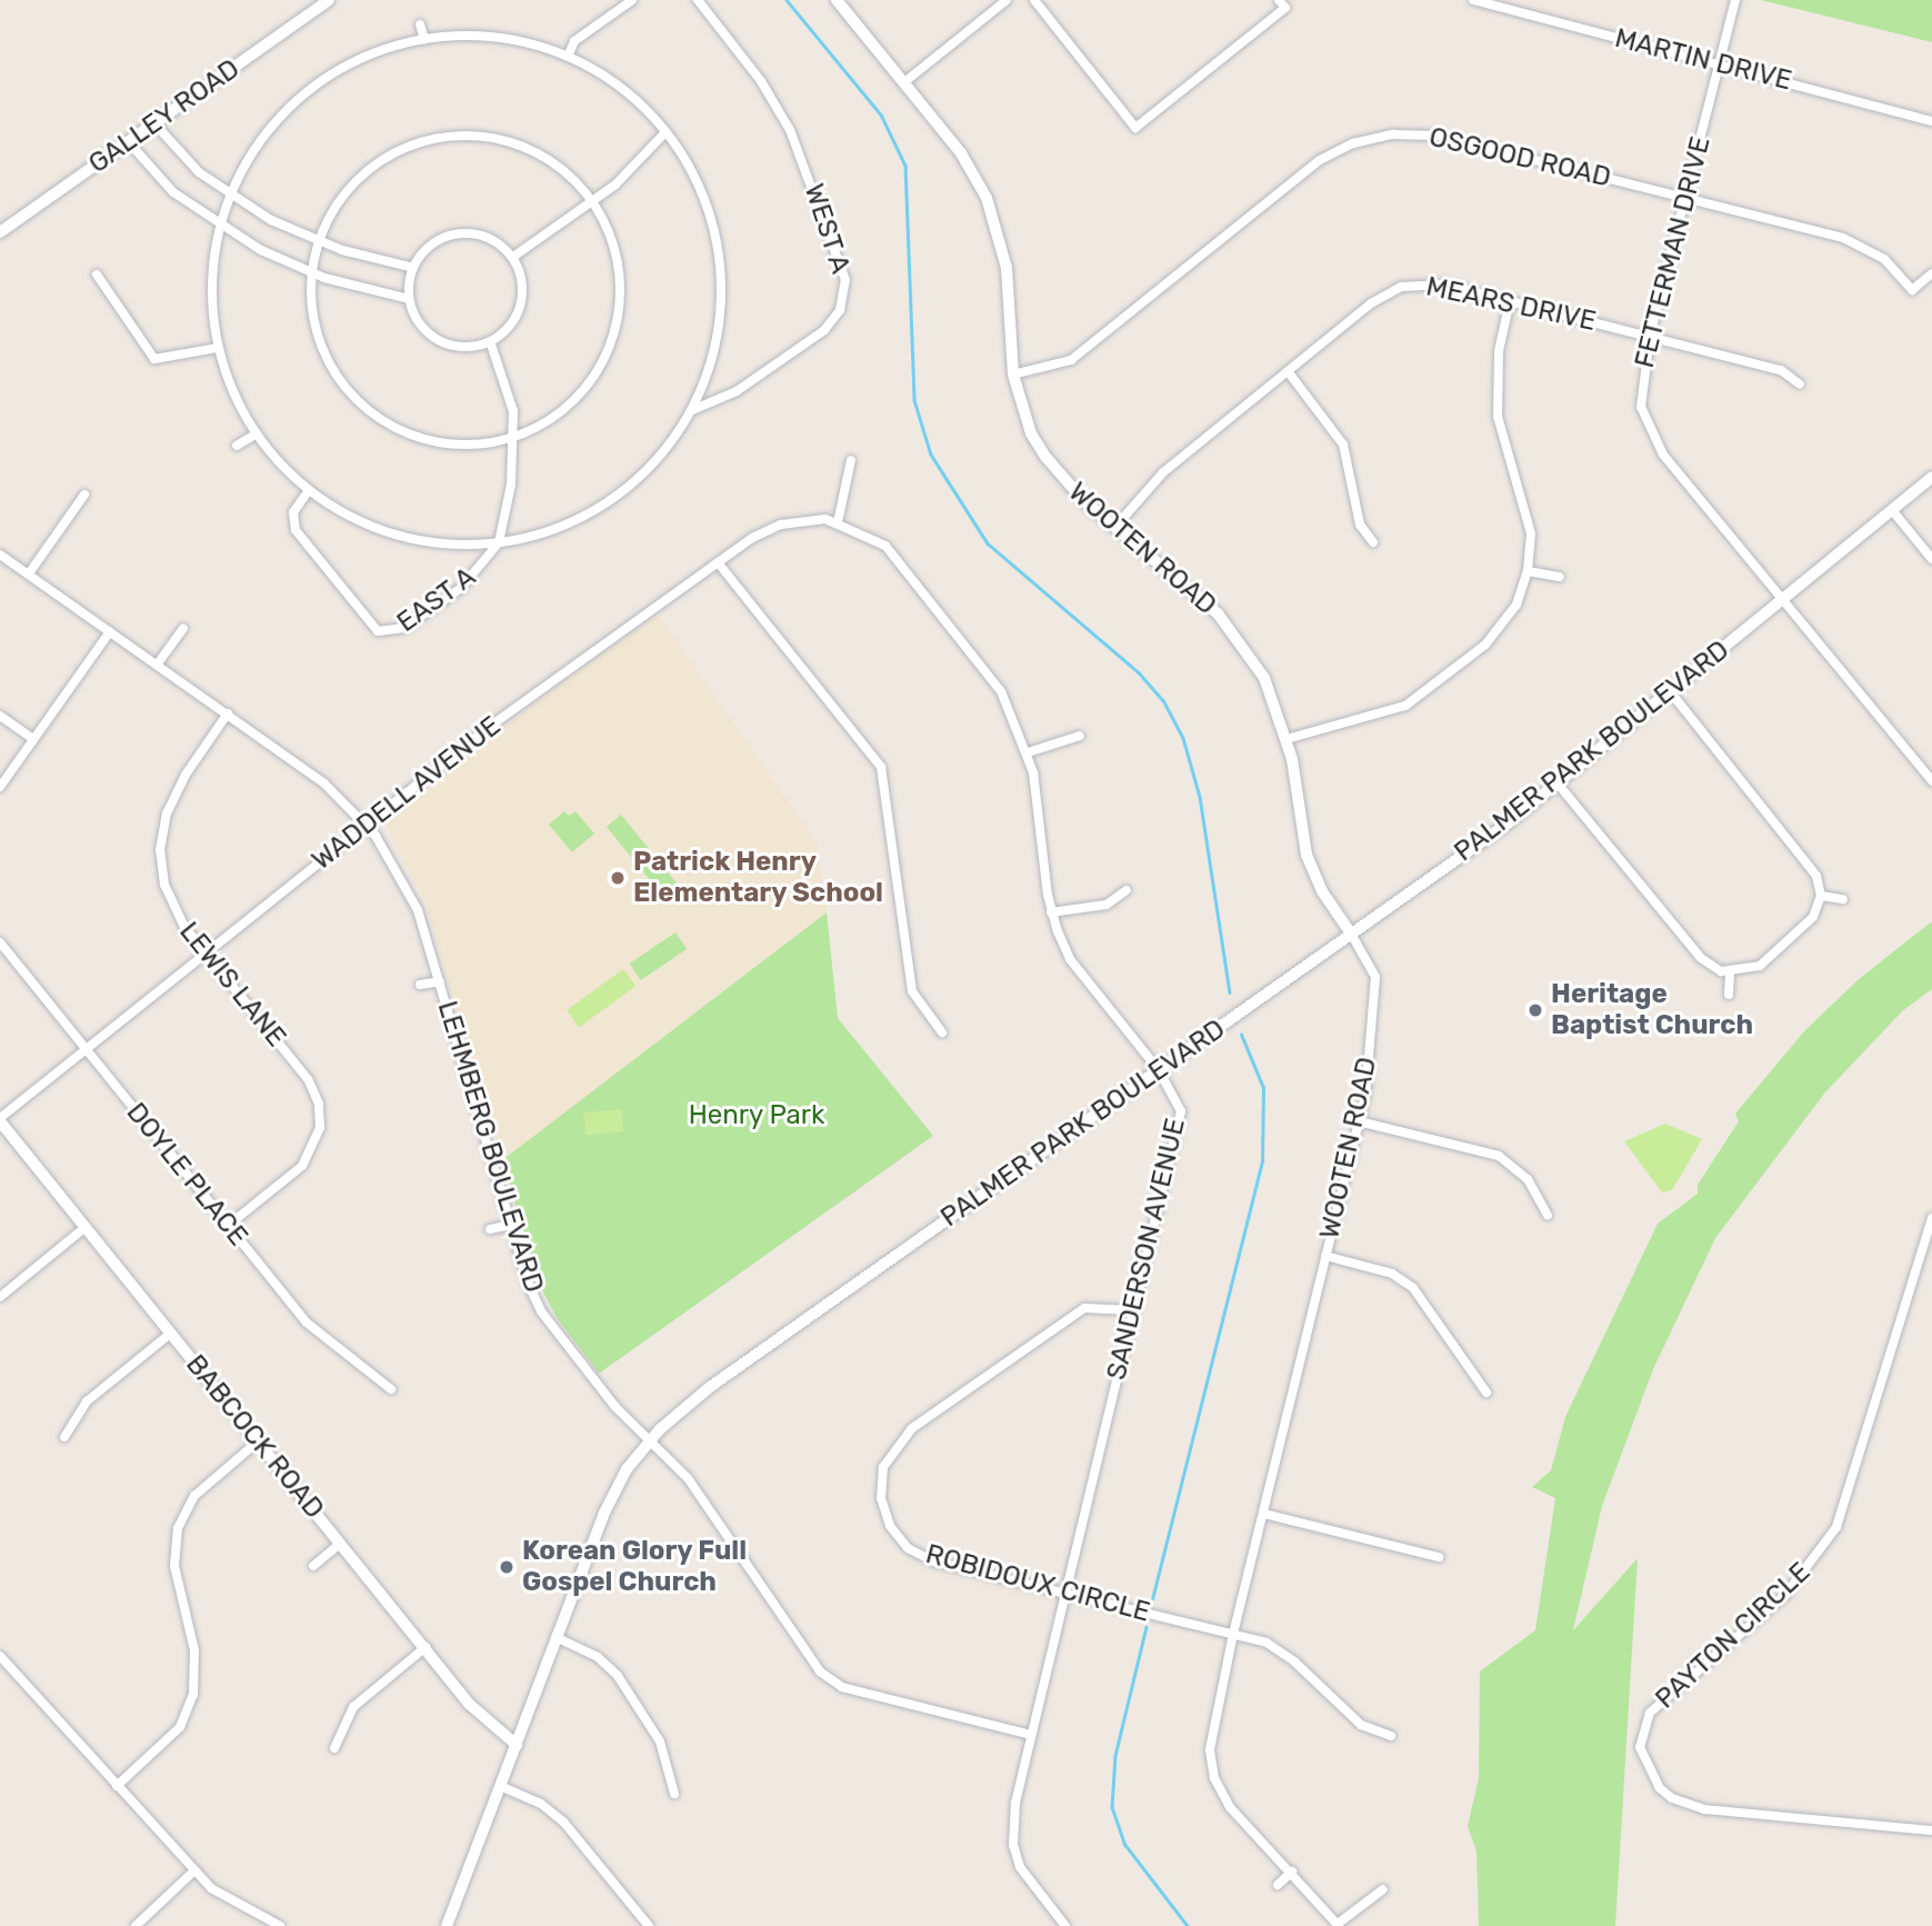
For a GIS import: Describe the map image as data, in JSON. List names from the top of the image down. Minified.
{"streets":{"main road":["GALLEY ROAD","PALMER PARK BOULEVARD"],"street":["MARTIN DRIVE","OSGOOD ROAD","WEST A","FETTERMAN DRIVE","MEARS DRIVE","WOOTEN ROAD","EAST A","WADDELL AVENUE","LEWIS LANE","LEHMBERG BOULEVARD","DOYLE PLACE","SANDERSON AVENUE","BABCOCK ROAD","ROBIDOUX CIRCLE","PAYTON CIRCLE"]},"crossings":[["MARTIN DRIVE","FETTERMAN DRIVE"],["OSGOOD ROAD","FETTERMAN DRIVE"],["OSGOOD ROAD","WOOTEN ROAD"],["FETTERMAN DRIVE","MEARS DRIVE"],["FETTERMAN DRIVE","PALMER PARK BOULEVARD"],["MEARS DRIVE","WOOTEN ROAD"],["WOOTEN ROAD","PALMER PARK BOULEVARD"],["WOOTEN ROAD","ROBIDOUX CIRCLE"],["PALMER PARK BOULEVARD","LEHMBERG BOULEVARD"],["PALMER PARK BOULEVARD","SANDERSON AVENUE"],["PALMER PARK BOULEVARD","BABCOCK ROAD"],["WADDELL AVENUE","LEWIS LANE"],["WADDELL AVENUE","LEHMBERG BOULEVARD"],["WADDELL AVENUE","DOYLE PLACE"],["WADDELL AVENUE","SANDERSON AVENUE"],["WADDELL AVENUE","BABCOCK ROAD"],["LEWIS LANE","LEHMBERG BOULEVARD"],["LEWIS LANE","DOYLE PLACE"],["LEHMBERG BOULEVARD","SANDERSON AVENUE"],["SANDERSON AVENUE","ROBIDOUX CIRCLE"]],"parks":["Henry Park"],"places":["Patrick Henry Elementary School","Heritage Baptist Church","Korean Glory Full Gospel Church"]}
